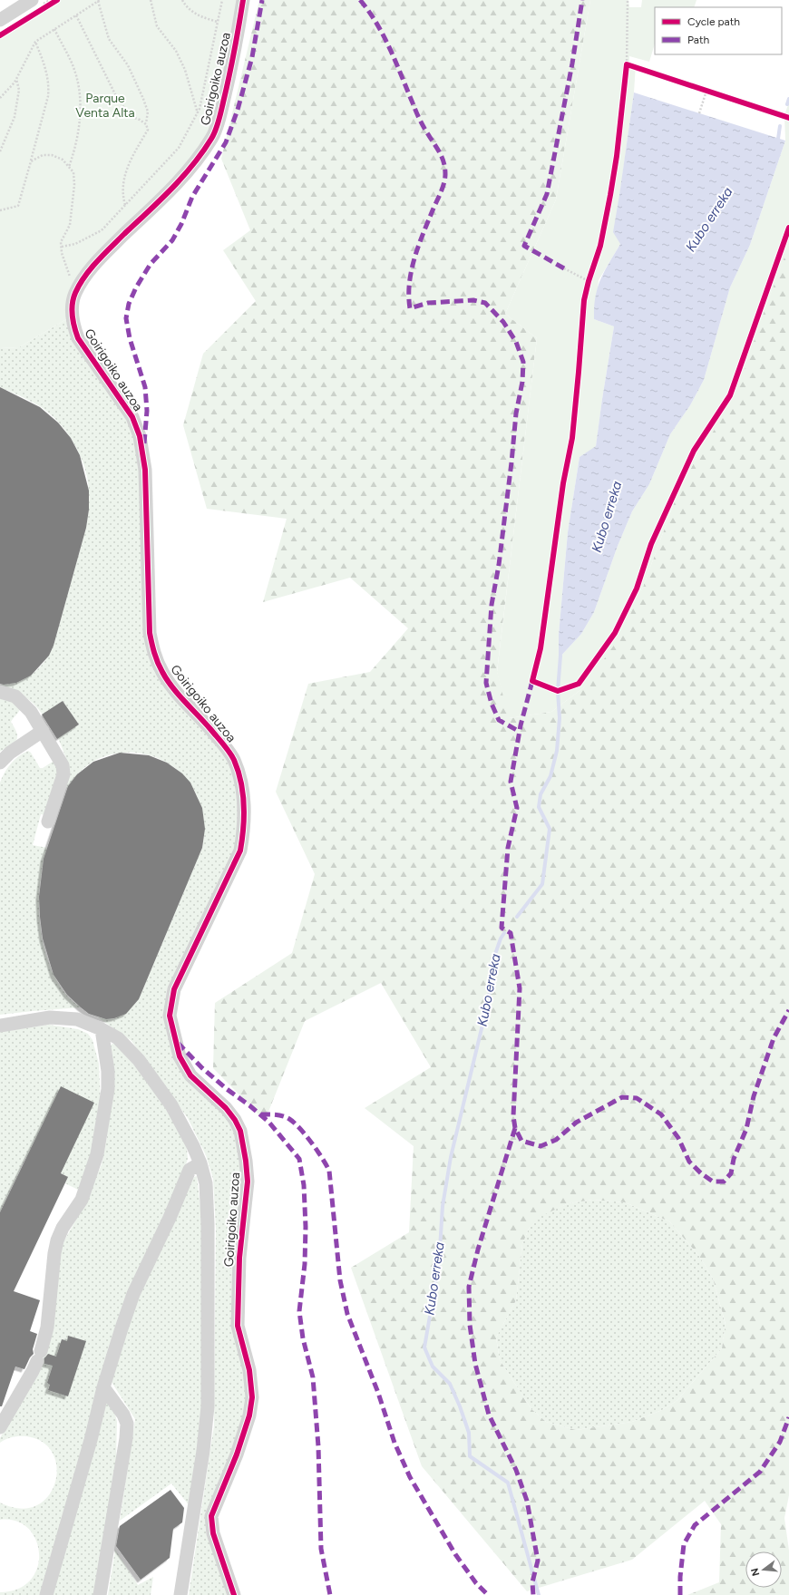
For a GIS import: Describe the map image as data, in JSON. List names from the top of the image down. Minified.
{"streets":{"street":["Goirigoiko auzoa"]},"water":["Kubo erreka"],"parks":["Parque Venta Alta"],"legend":["Cycle path","Path"],"north":"left"}
